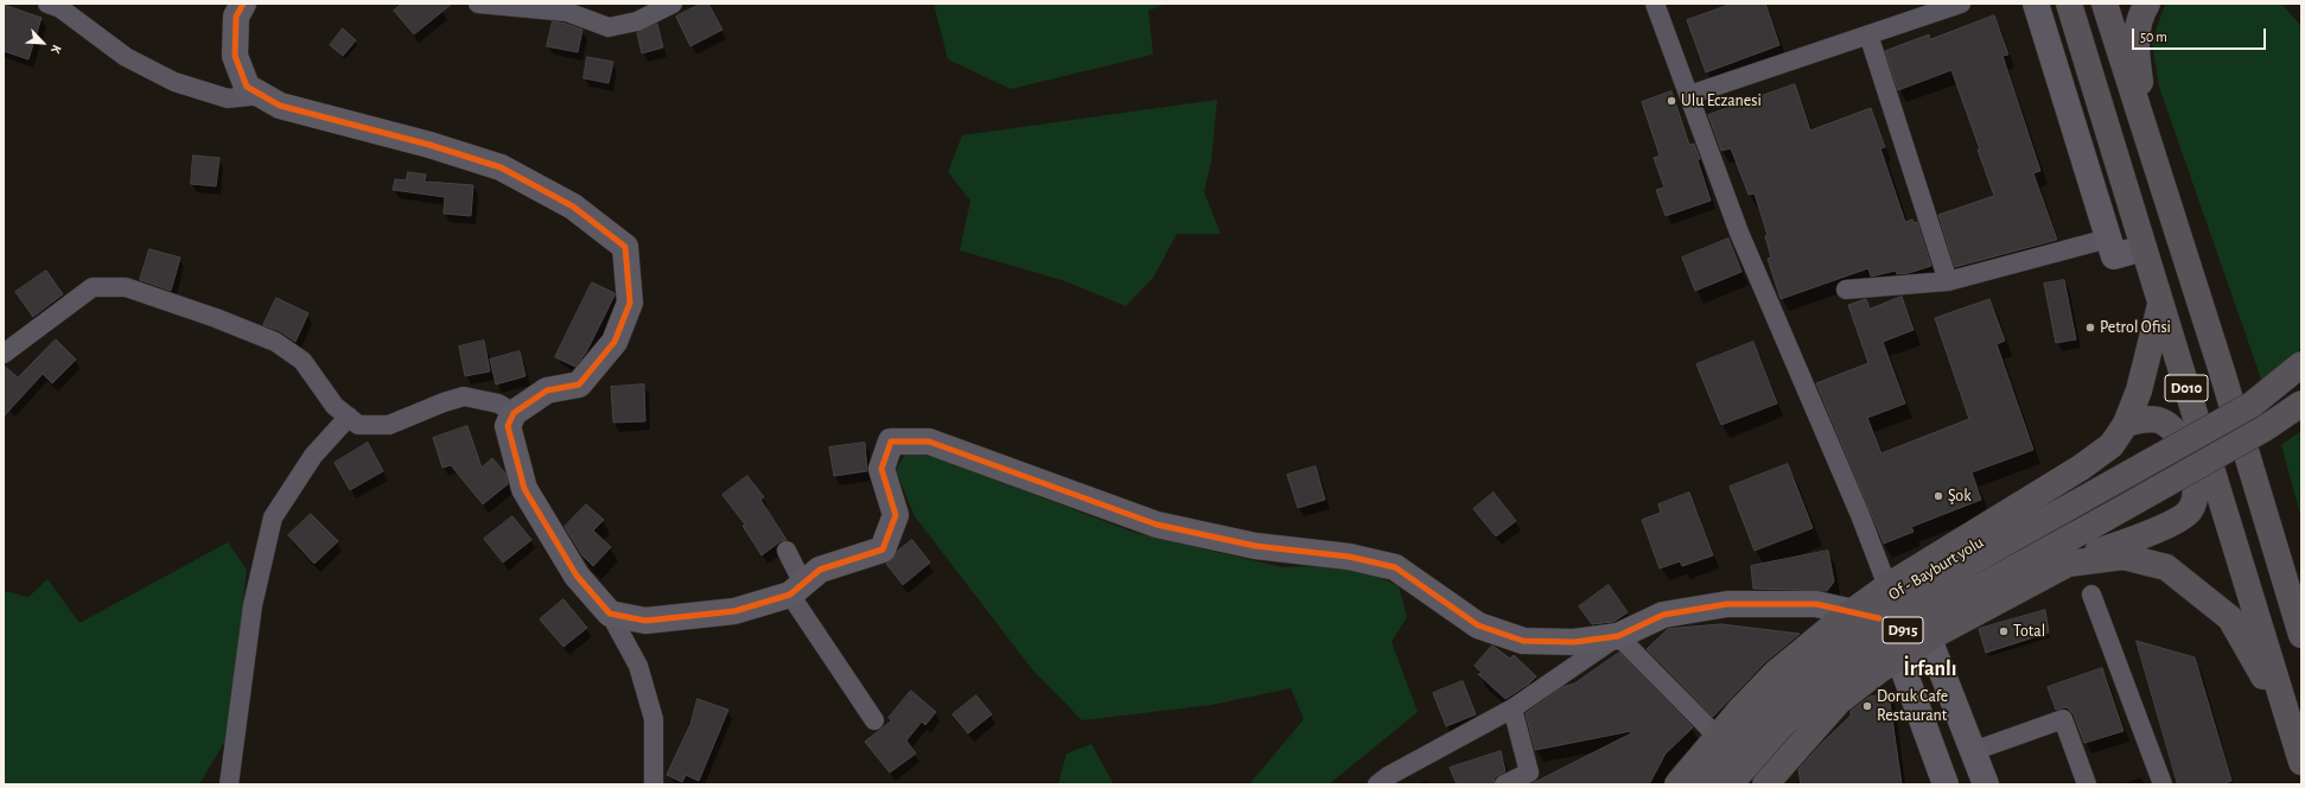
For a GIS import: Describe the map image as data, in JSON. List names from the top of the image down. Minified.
{"streets":{"highway":["D010","Of - Bayburt yolu","D915"]},"districts":["İrfanlı"],"places":["Ulu Eczanesi","Petrol Ofisi","Şok","Total","Doruk Cafe Restaurant"],"scale_bar":"50 m","north":"bottom right"}
